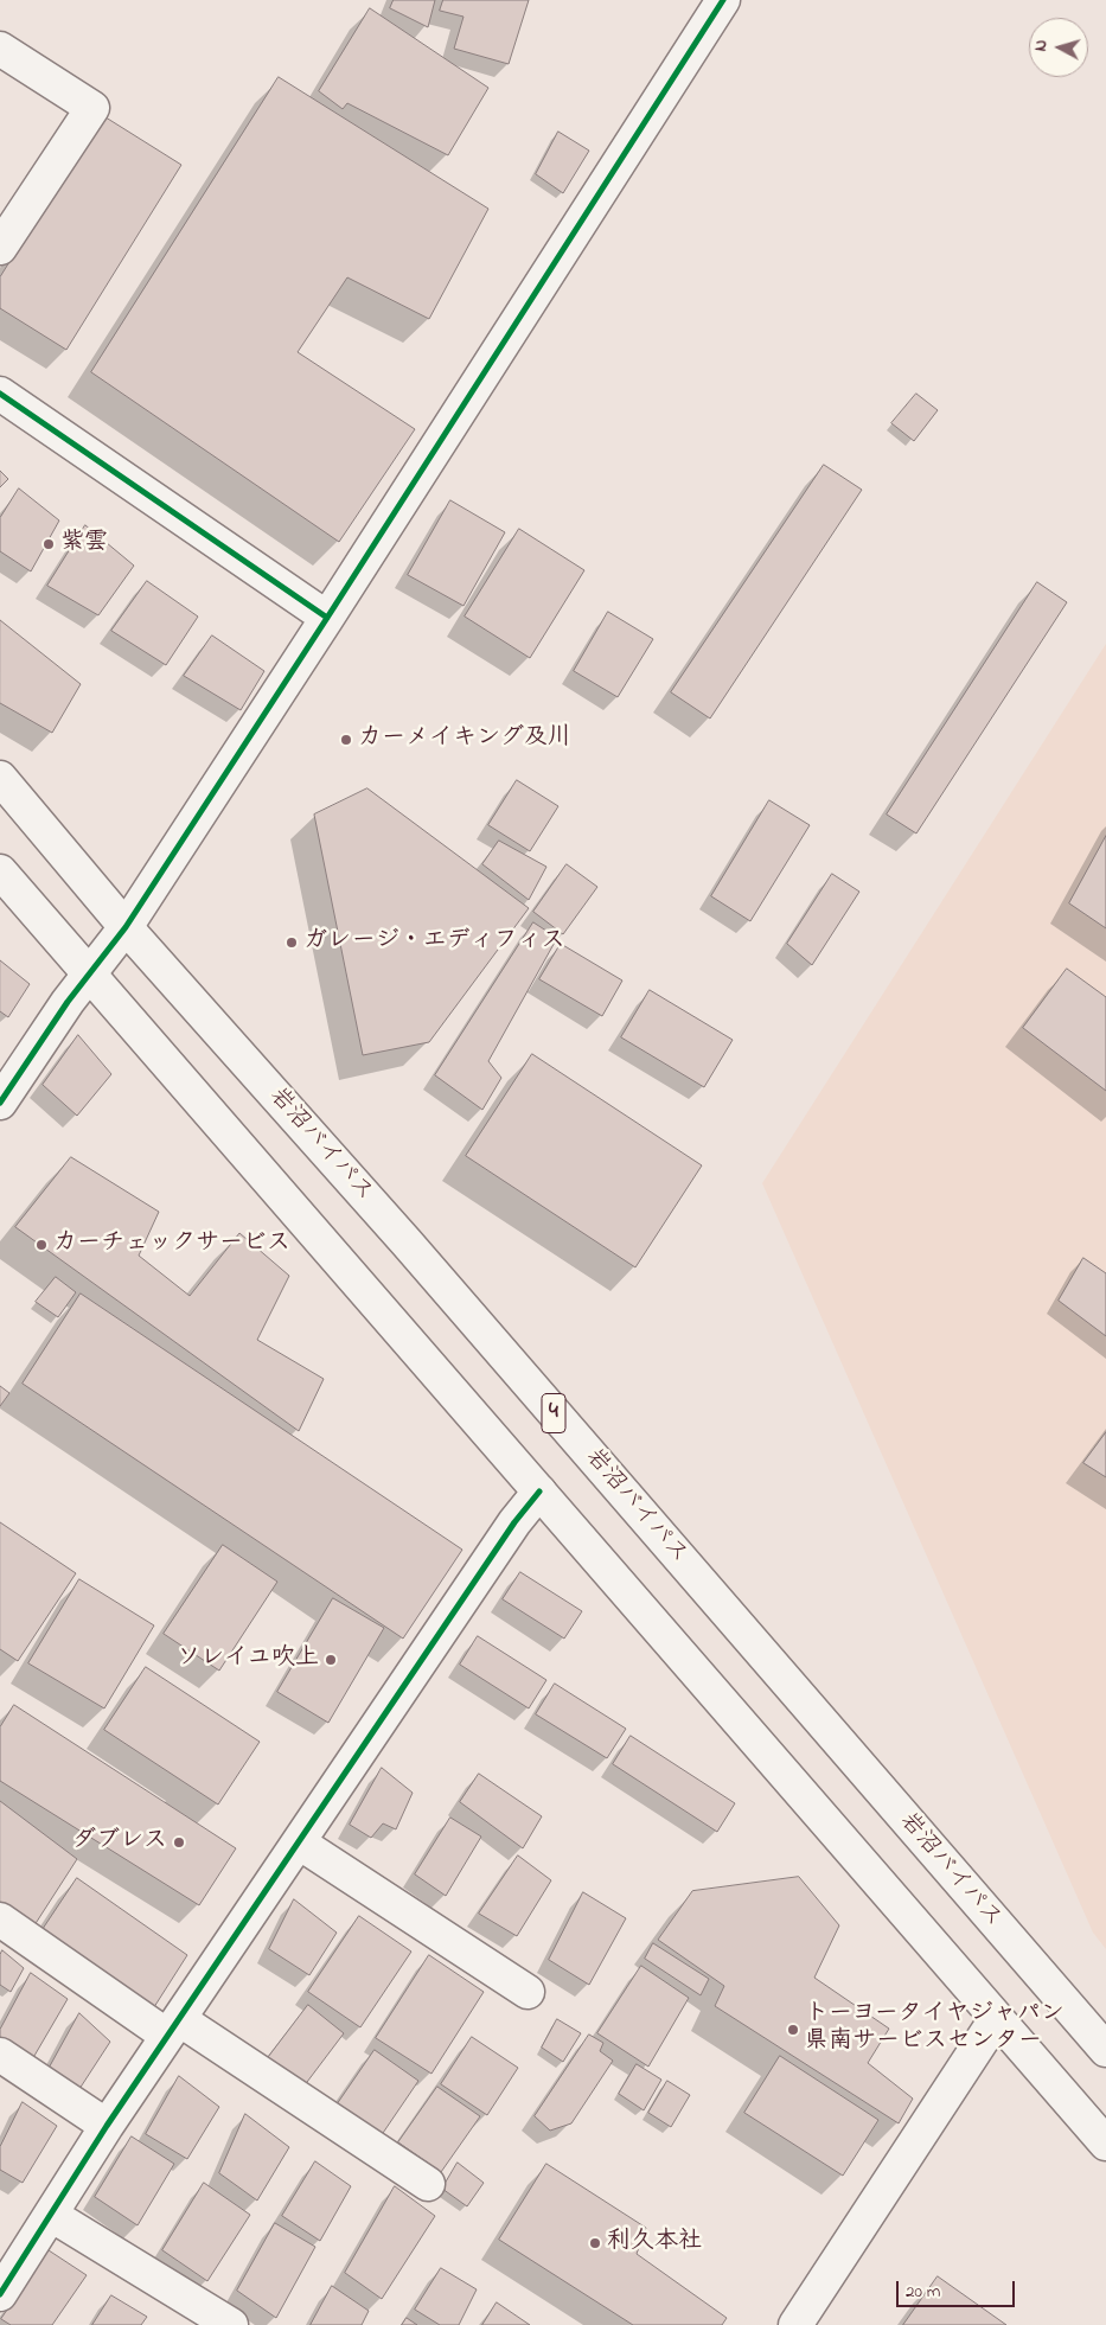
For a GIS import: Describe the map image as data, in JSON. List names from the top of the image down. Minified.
{"streets":{"main road":["岩沼バイパス","4"]},"places":["紫雲","カーメイキング及川","ガレージ・エディフィス","カーチェックサービス","ソレイユ吹上","ダブレス","トーヨータイヤジャパン 県南サービスセンター","利久本社"],"scale_bar":"20 m","north":"left"}
